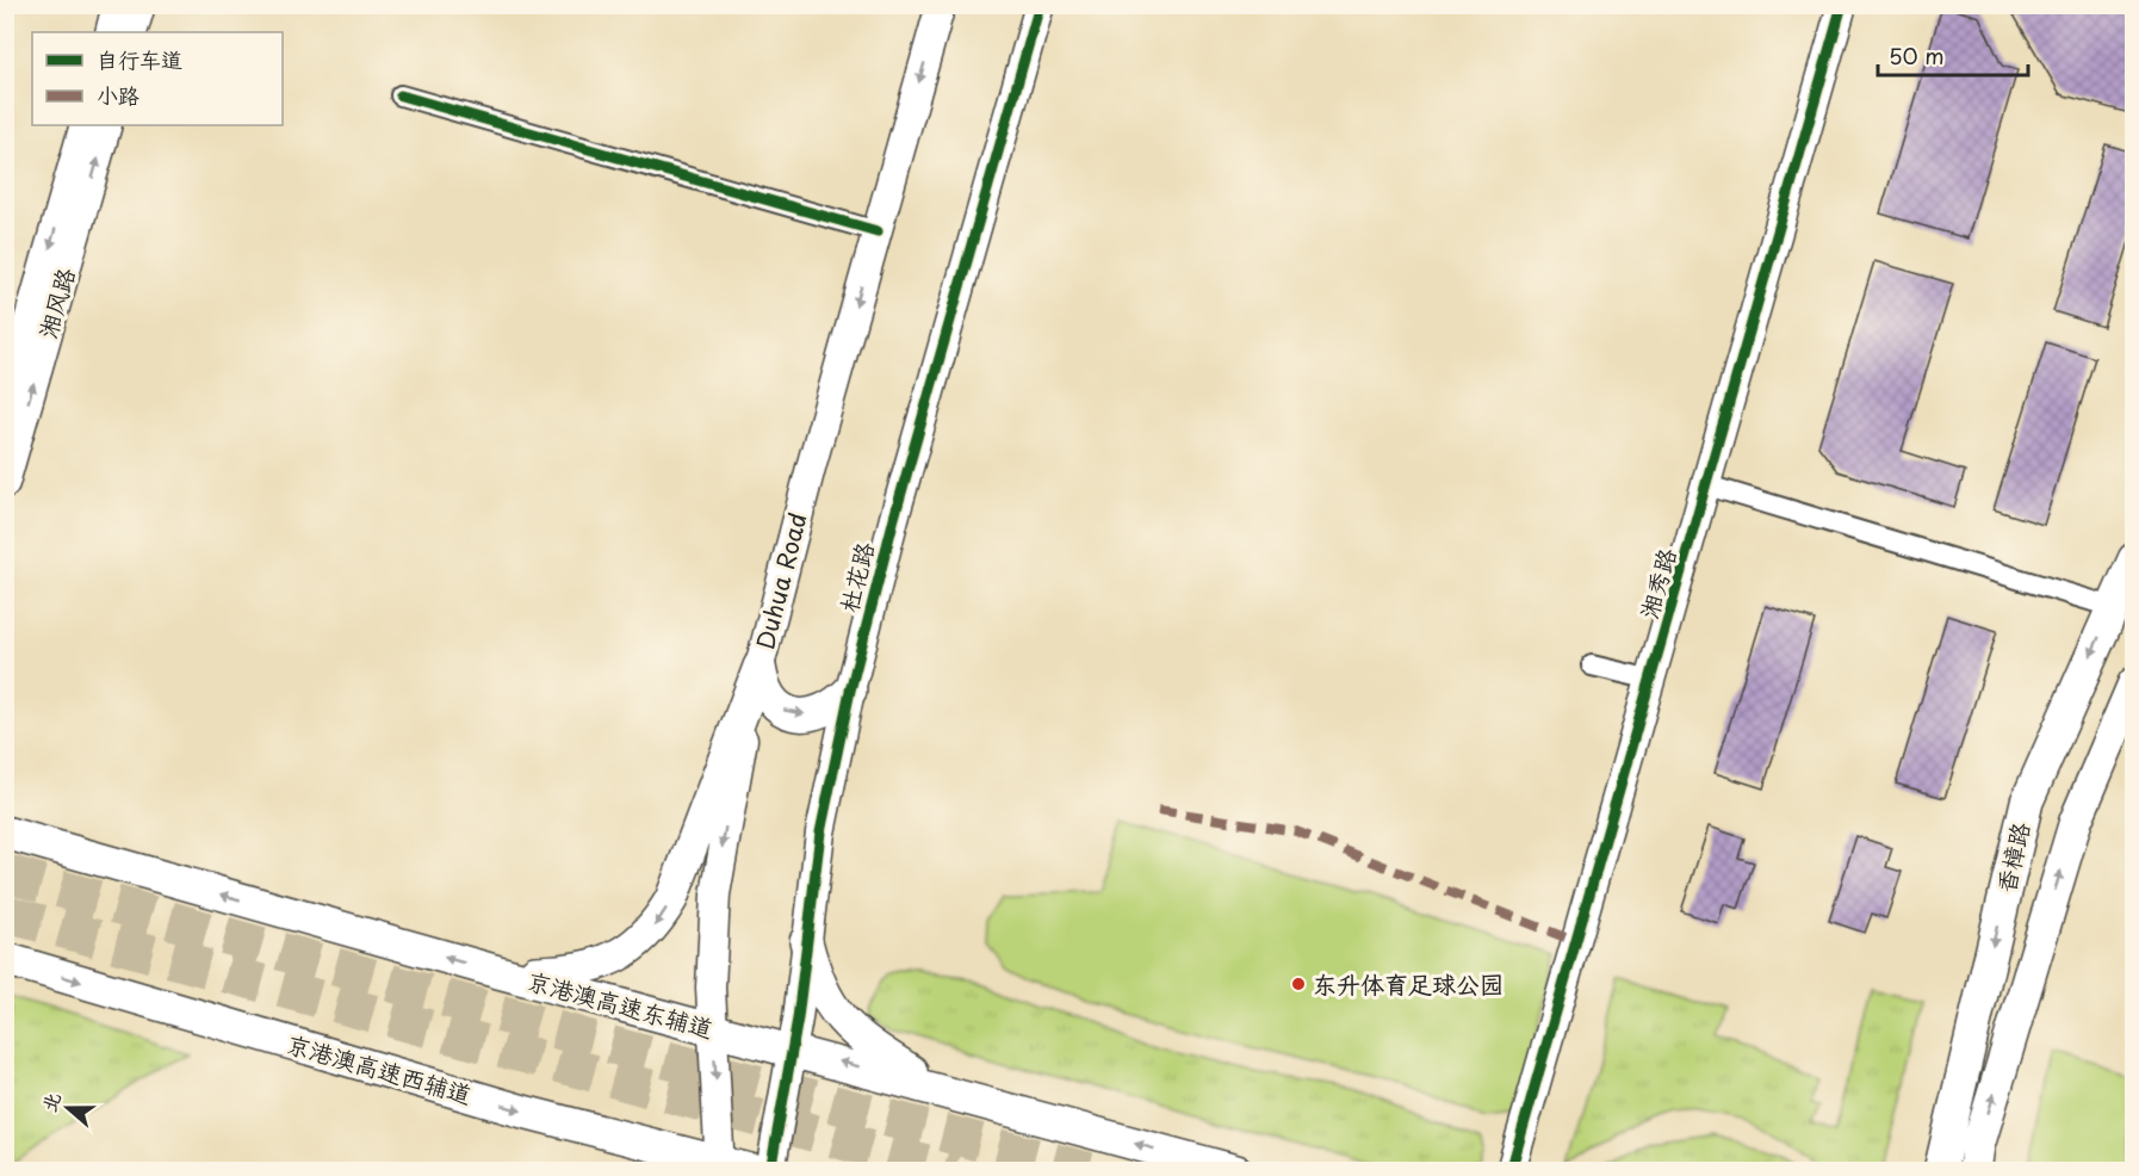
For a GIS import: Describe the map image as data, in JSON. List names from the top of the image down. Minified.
{"streets":{"main road":["香樟路","京港澳高速东辅道","京港澳高速西辅道"],"street":["湘风路","杜花路","Duhua Road","湘秀路"]},"crossings":[["杜花路","京港澳高速东辅道"],["Duhua Road","京港澳高速东辅道"],["Duhua Road","京港澳高速西辅道"]],"one_way":["Duhua Road","京港澳高速东辅道","京港澳高速西辅道"],"places":["东升体育足球公园"],"legend":["自行车道","小路"],"scale_bar":"50 m","north":"left"}
